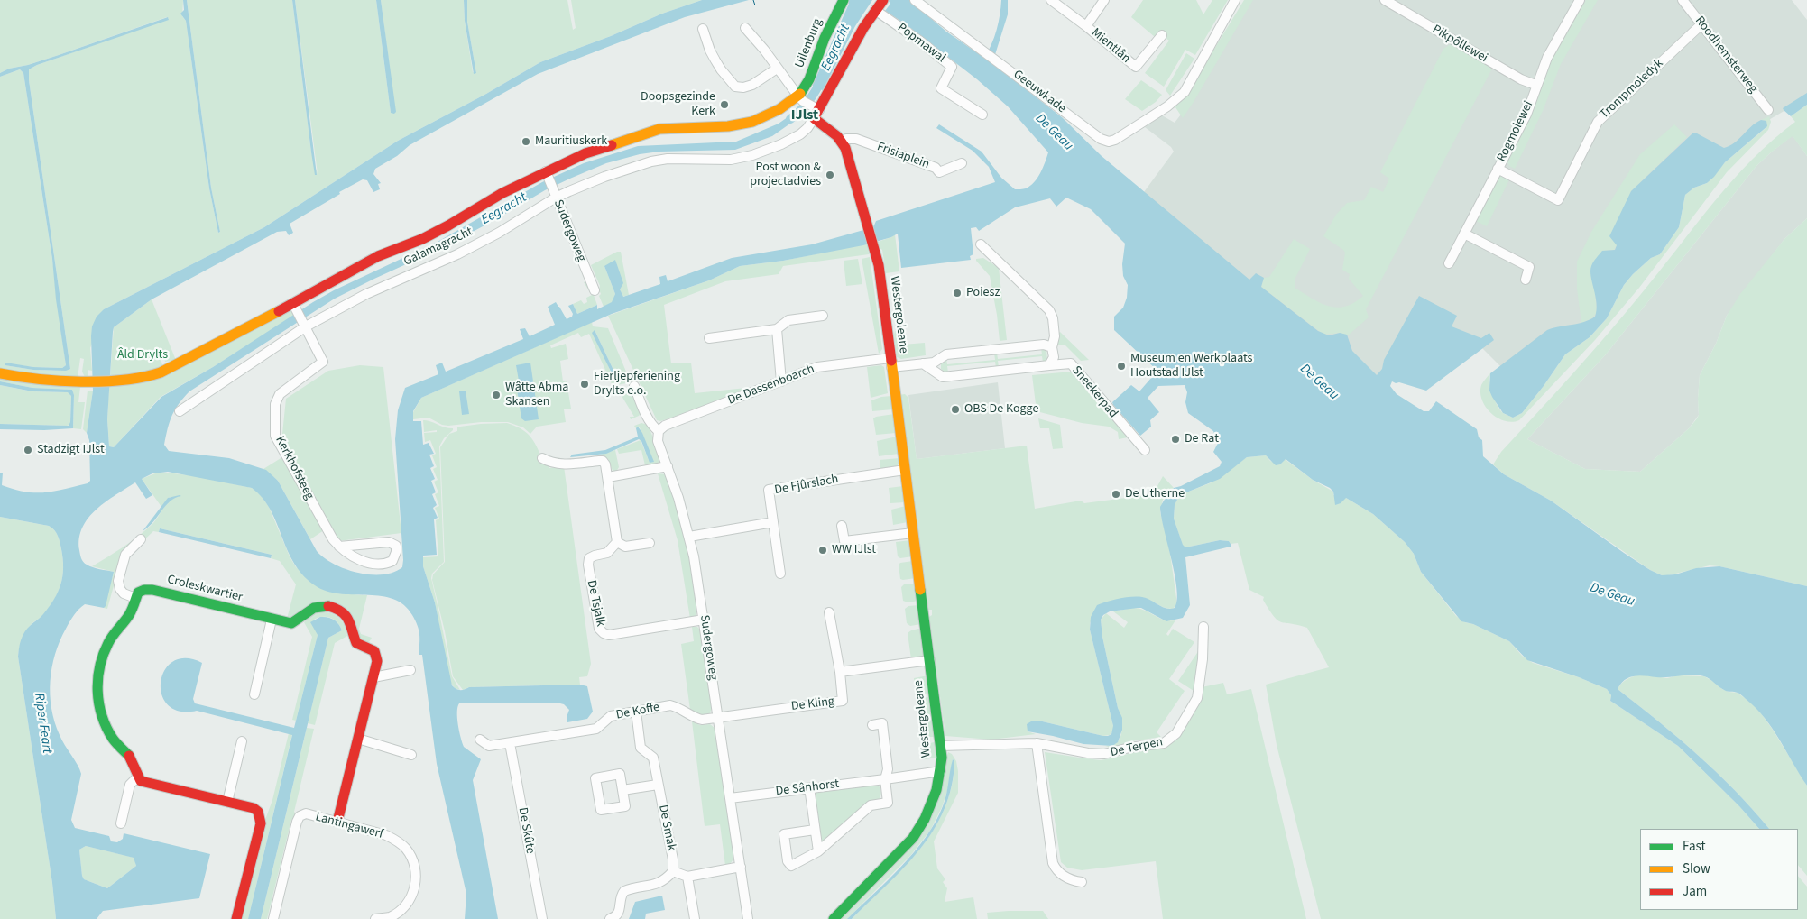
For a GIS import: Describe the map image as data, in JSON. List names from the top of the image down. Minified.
{"streets":{"street":["Uilenburg","Popmawal","Pikpôllewei","Mientlân","Roodhemsterweg","Trompmoledyk","Geeuwkade","Rogmolewei","Frisiaplein","Sudergoweg","Galamagracht","Westergoleane","De Dassenboarch","Sneekerpad","Kerkhofsteeg","De Fjûrslach","Croleskwartier","De Tsjalk","De Kling","De Koffe","De Terpen","De Sânhorst","Lantingawerf","De Smak","De Skûte"]},"crossings":[["Popmawal","Galamagracht"],["Pikpôllewei","Rogmolewei"],["Roodhemsterweg","Trompmoledyk"],["Trompmoledyk","Rogmolewei"],["Frisiaplein","Westergoleane"],["Sudergoweg","Galamagracht"],["Sudergoweg","De Dassenboarch"],["Sudergoweg","De Tsjalk"],["Sudergoweg","De Kling"],["Sudergoweg","De Koffe"],["Sudergoweg","De Sânhorst"],["Galamagracht","Kerkhofsteeg"],["Westergoleane","De Dassenboarch"],["Westergoleane","De Fjûrslach"],["Westergoleane","De Terpen"],["Westergoleane","De Sânhorst"],["Croleskwartier","Lantingawerf"],["De Kling","De Koffe"],["De Koffe","De Smak"],["De Koffe","De Skûte"]],"districts":["IJlst"],"water":["Eegracht","De Geau","Riper Feart"],"parks":["Âld Drylts"],"places":["Doopsgezinde Kerk","Mauritiuskerk","Post woon & projectadvies","Poiesz","Museum en Werkplaats Houtstad IJlst","Fierljepferiening Drylts e.o.","Wâtte Abma Skansen","OBS De Kogge","De Rat","Stadzigt IJlst","De Utherne","WW IJlst"],"legend":["Fast","Slow","Jam"]}
